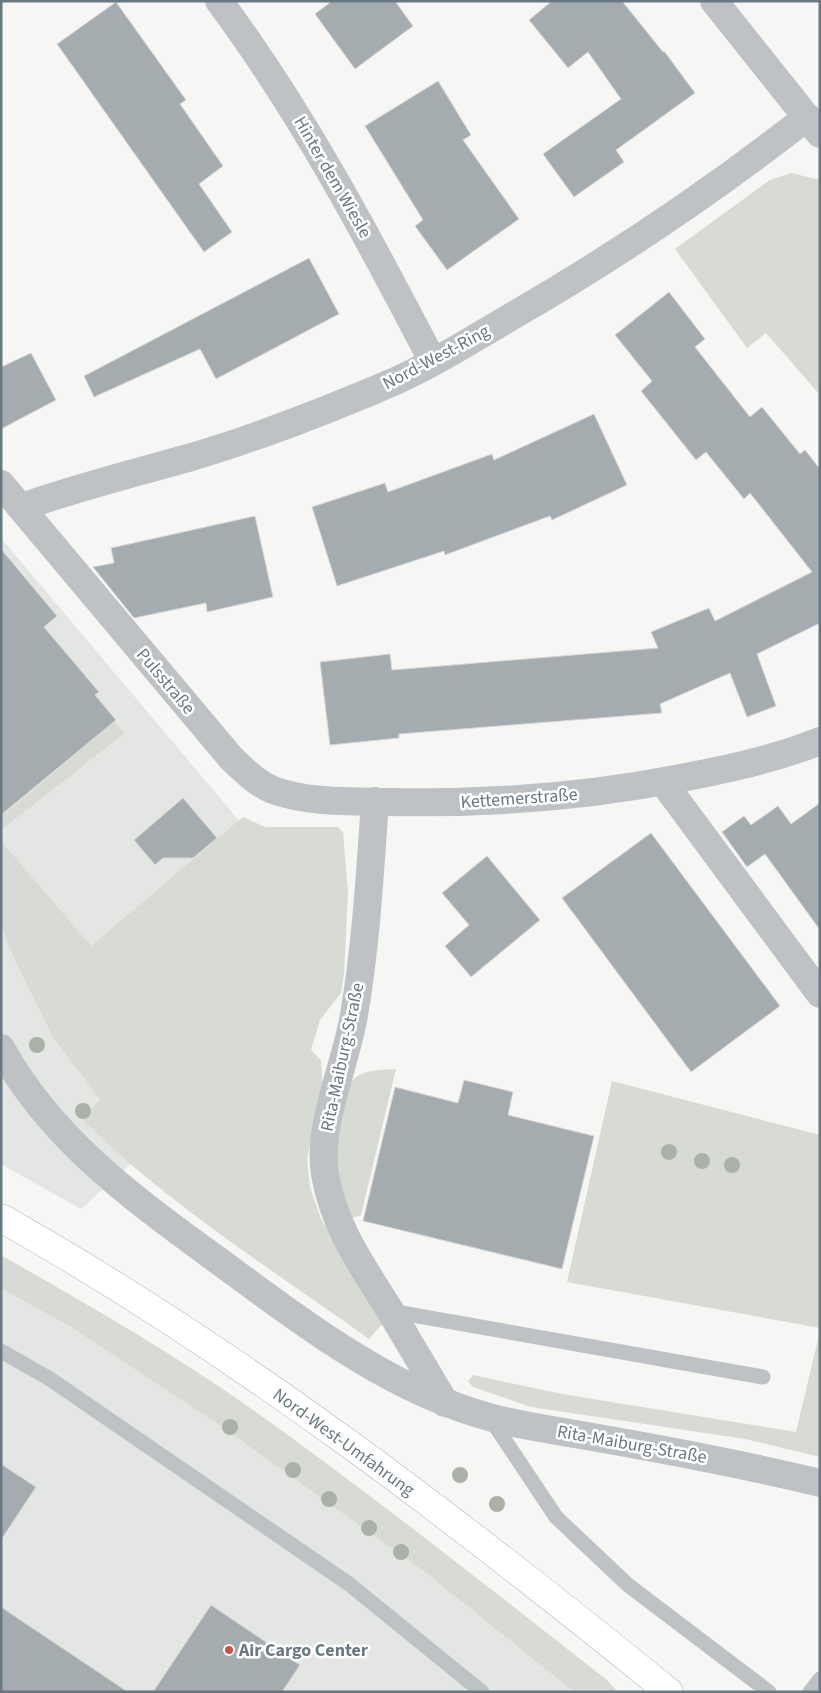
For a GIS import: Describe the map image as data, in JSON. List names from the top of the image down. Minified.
{"streets":{"main road":["Nord-West-Umfahrung"],"street":["Hinter dem Wiesle","Nord-West-Ring","Pulsstraße","Kettemerstraße","Rita-Maiburg-Straße"]},"crossings":[["Hinter dem Wiesle","Nord-West-Ring"],["Nord-West-Ring","Pulsstraße"],["Pulsstraße","Kettemerstraße"],["Pulsstraße","Rita-Maiburg-Straße"],["Kettemerstraße","Rita-Maiburg-Straße"]],"places":["Air Cargo Center"]}
